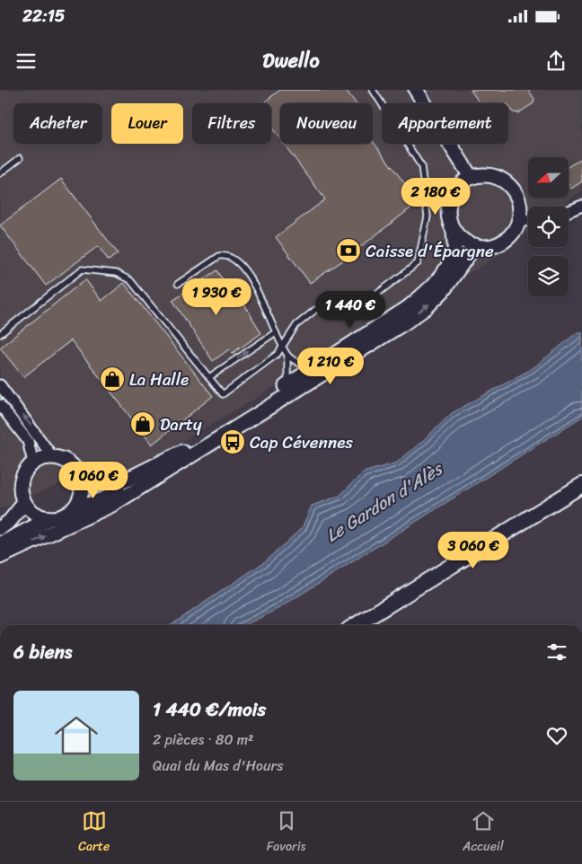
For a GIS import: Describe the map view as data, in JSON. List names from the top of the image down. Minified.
{"water":["Le Gardon d'Alès"],"places":{"bank":["Caisse d'Épargne"],"shop":["La Halle","Darty"],"bus stop":["Cap Cévennes"]},"north":"left","page":{"status":"22:15","header":"Dwello","chip":["Acheter","Louer","Filtres","Nouveau","Appartement"],"price":["2 180 €","1 930 €","1 440 €","1 210 €","1 060 €","3 060 €"],"heading":"6 biens","list":[{"name":"1 440 €/mois","note":"2 pièces · 80 m² · Quai du Mas d'Hours"}],"tabs":["Carte","Favoris","Accueil"]}}
